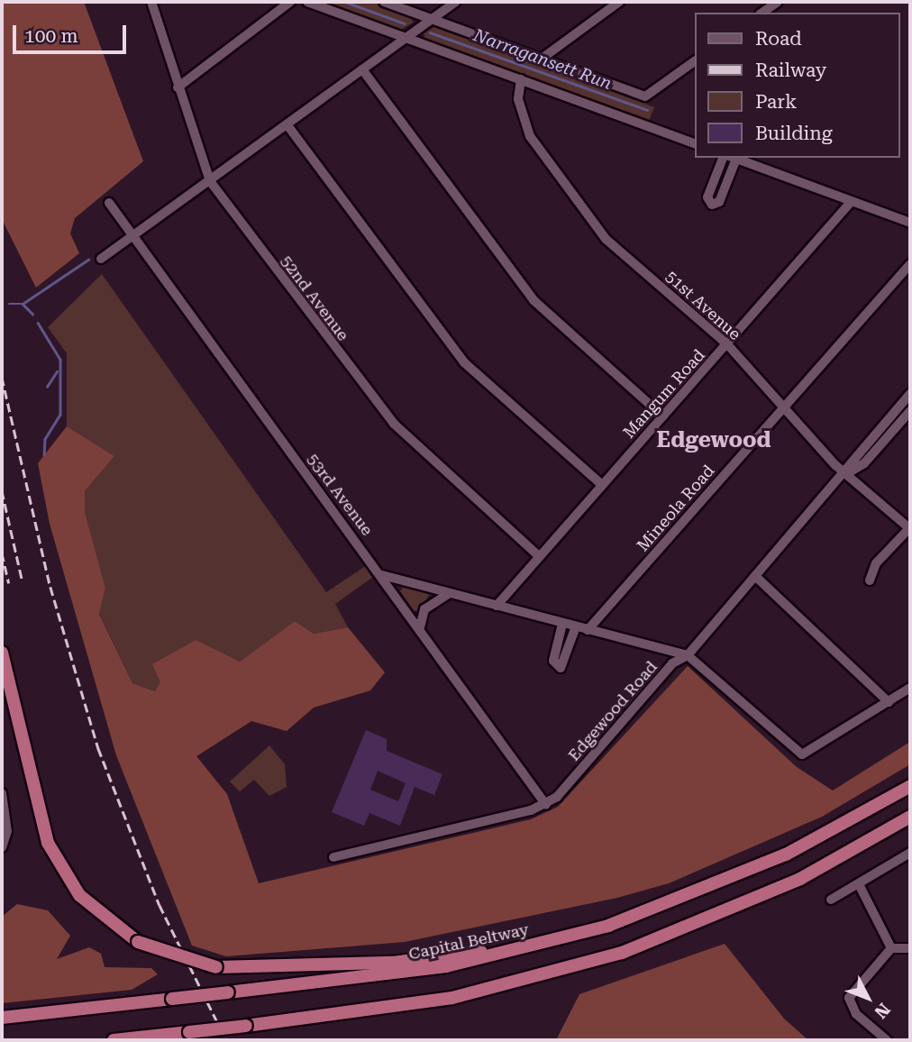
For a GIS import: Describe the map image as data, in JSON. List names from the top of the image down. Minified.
{"streets":{"highway":["Capital Beltway"],"street":["52nd Avenue","51st Avenue","Mangum Road","53rd Avenue","Mineola Road","Edgewood Road"]},"crossings":[["52nd Avenue","Mangum Road"],["51st Avenue","Mangum Road"],["51st Avenue","Mineola Road"],["51st Avenue","Edgewood Road"],["53rd Avenue","Edgewood Road"]],"districts":["Edgewood"],"water":["Narragansett Run"],"legend":["Road","Railway","Park","Building"],"scale_bar":"100 m","north":"bottom right"}
